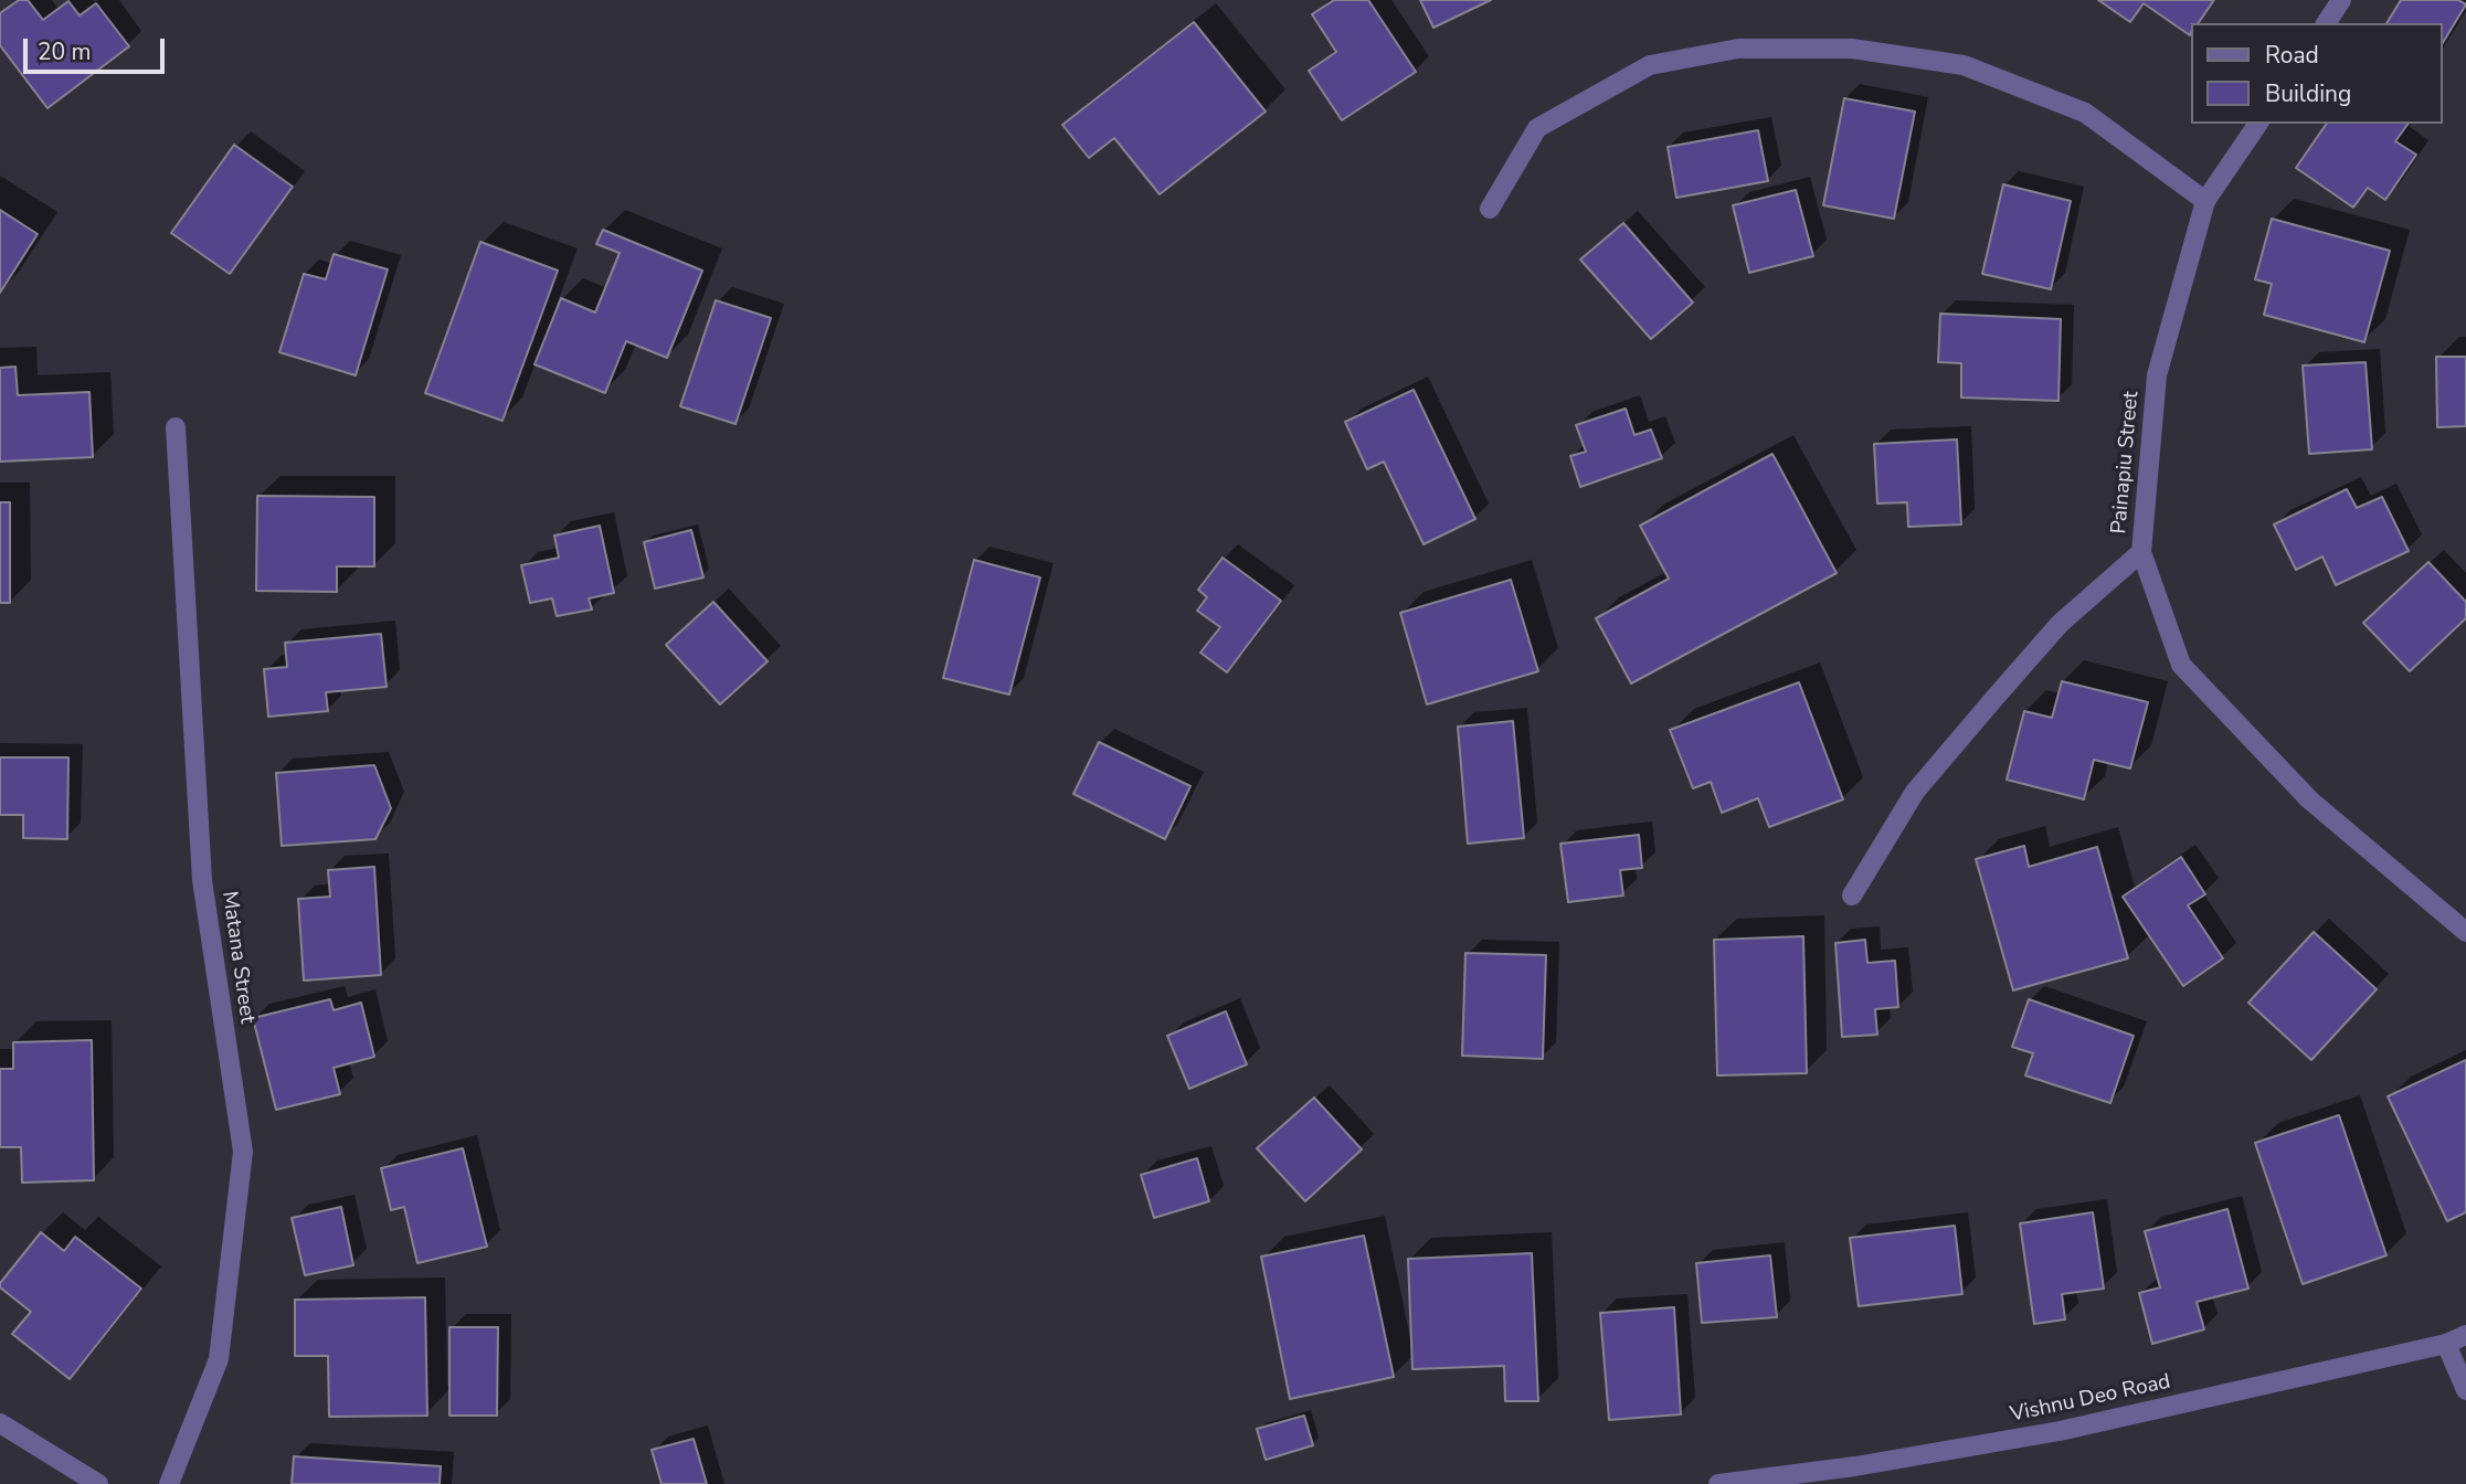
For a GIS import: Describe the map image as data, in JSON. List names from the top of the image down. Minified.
{"streets":{"street":["Painapiu Street","Matana Street","Vishnu Deo Road"]},"legend":["Road","Building"],"scale_bar":"20 m"}
